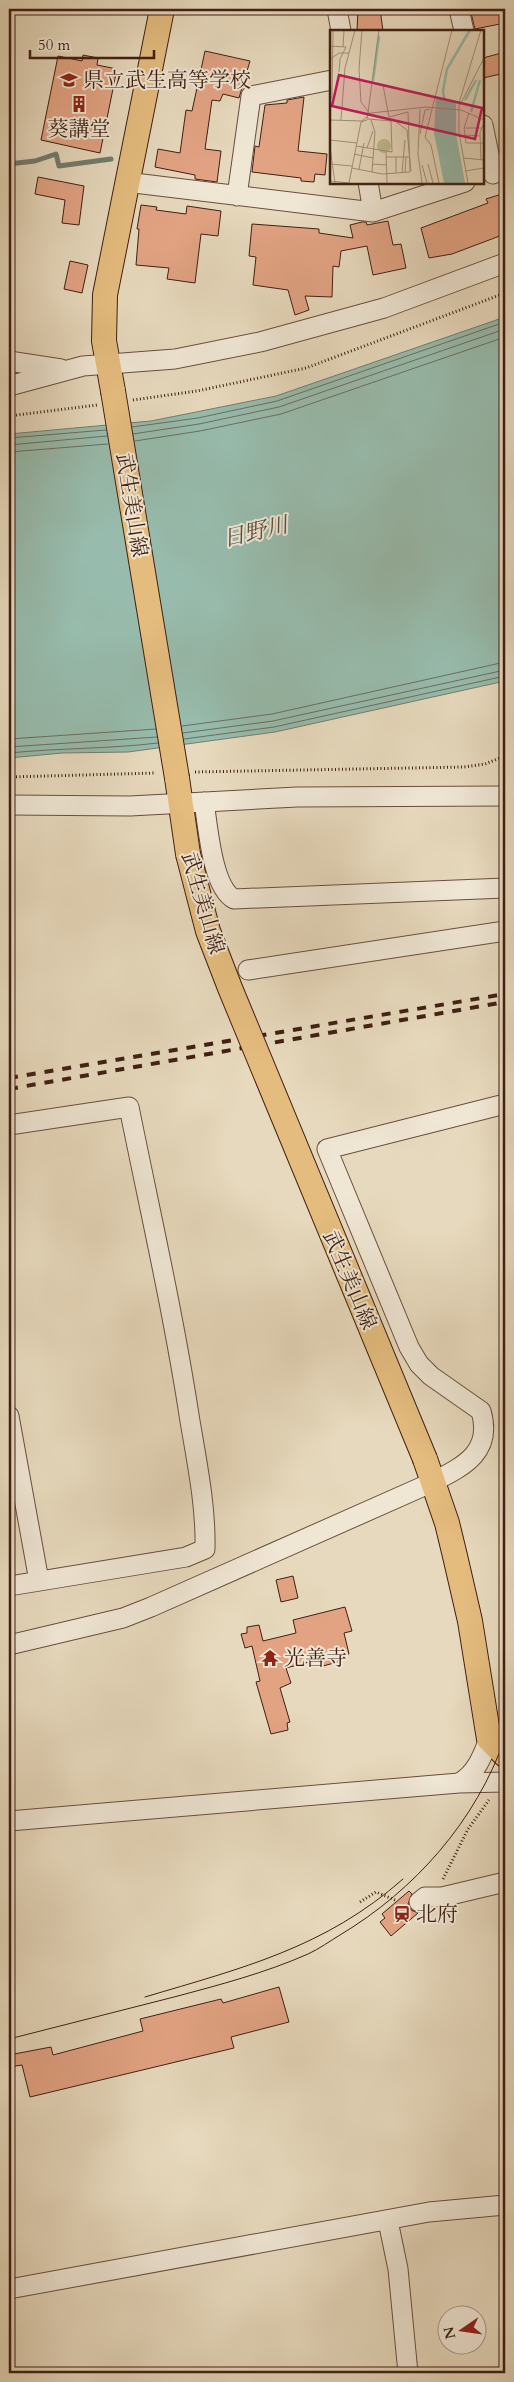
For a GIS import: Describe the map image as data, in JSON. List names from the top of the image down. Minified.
{"streets":{"main road":["武生美山線"]},"water":["日野川"],"places":{"school or university":["県立武生高等学校"],"building":["葵講堂"],"temple":["光善寺"],"station":["北府"]},"scale_bar":"50 m","north":"left"}
